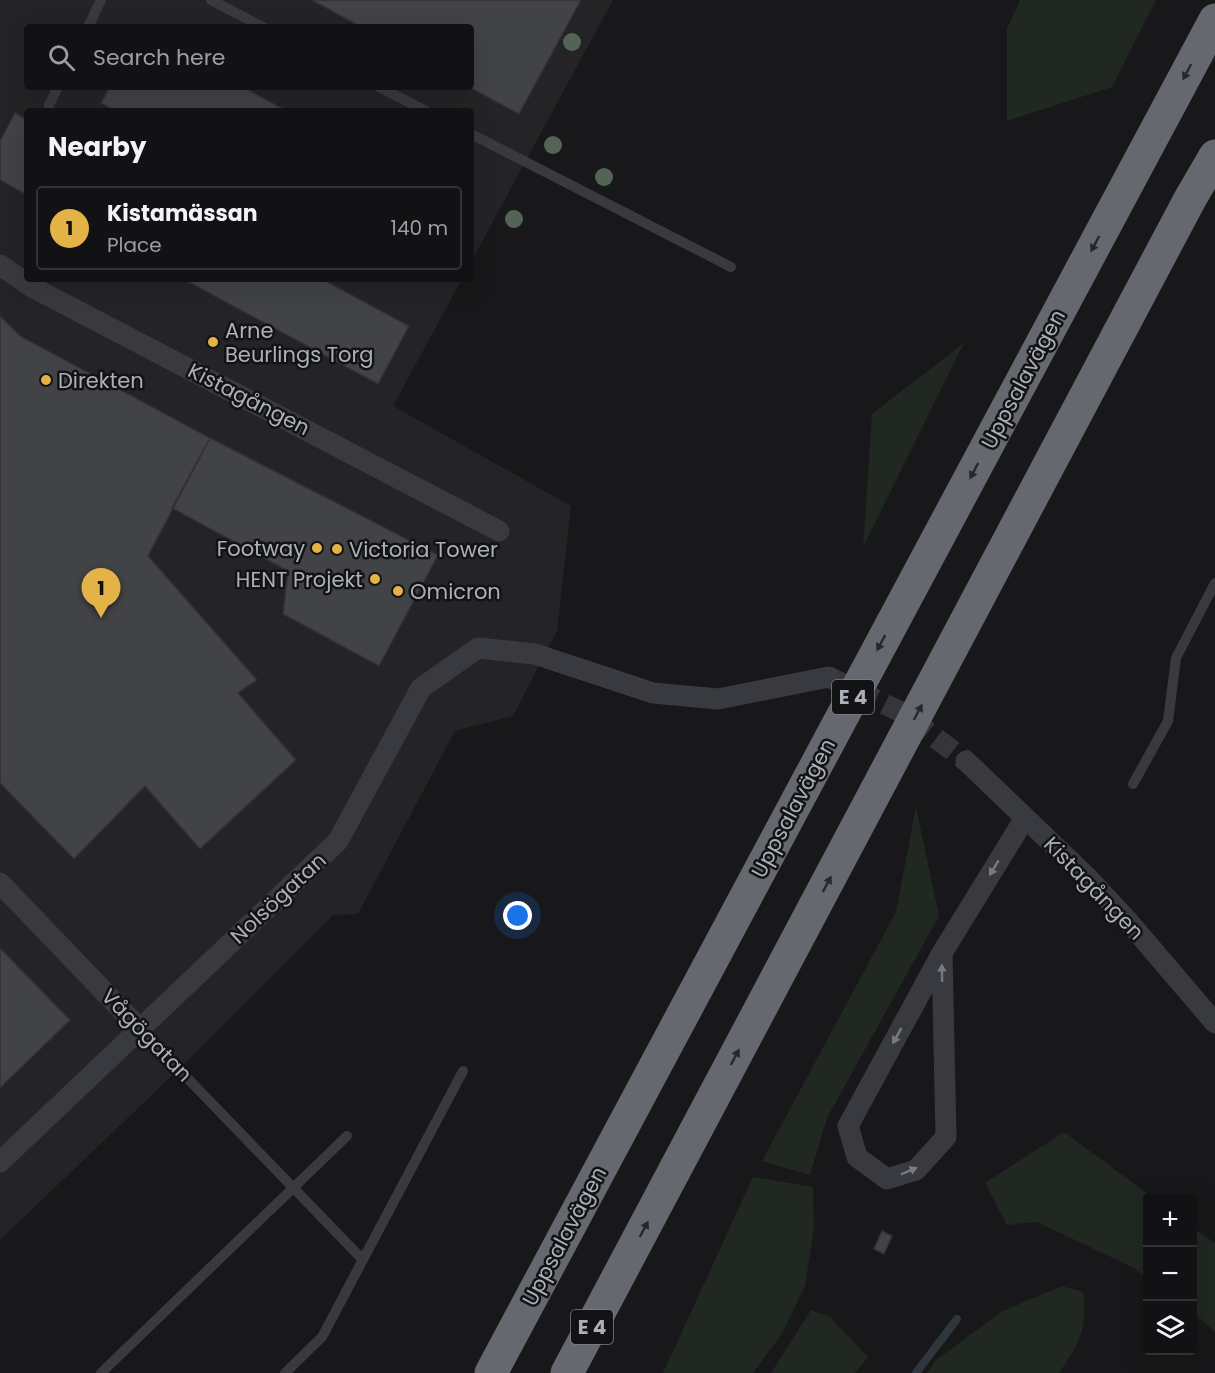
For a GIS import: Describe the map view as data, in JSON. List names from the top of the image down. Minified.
{"streets":{"highway":["Uppsalavägen","E 4"],"street":["Kistagången","Nolsögatan","Vågögatan"]},"crossings":[["Nolsögatan","Vågögatan"]],"places":["Arne Beurlings Torg","Direkten","Footway","Victoria Tower","HENT Projekt","Omicron"],"page":{"search":"Search here","heading":"Nearby","list":[{"mark":"1","name":"Kistamässan","note":"Place","value":"140 m"}],"pins":"1","map_buttons":["+","−"]}}
